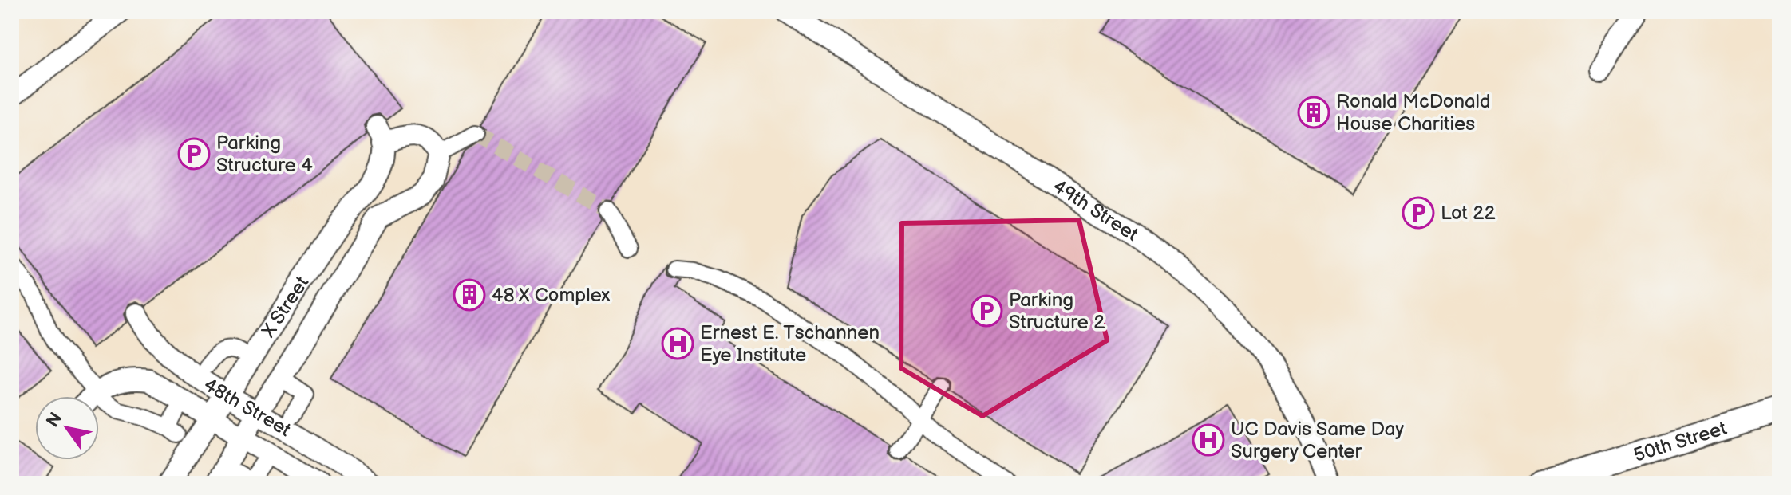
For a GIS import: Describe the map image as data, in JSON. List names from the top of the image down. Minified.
{"streets":{"street":["49th Street","X Street","48th Street","50th Street"]},"crossings":[["X Street","48th Street"]],"places":{"building":["Ronald McDonald House Charities","48 X Complex"],"parking":["Parking Structure 4","Lot 22","Parking Structure 2"],"hospital":["Ernest E. Tschannen Eye Institute","UC Davis Same Day Surgery Center"]},"north":"top left"}
